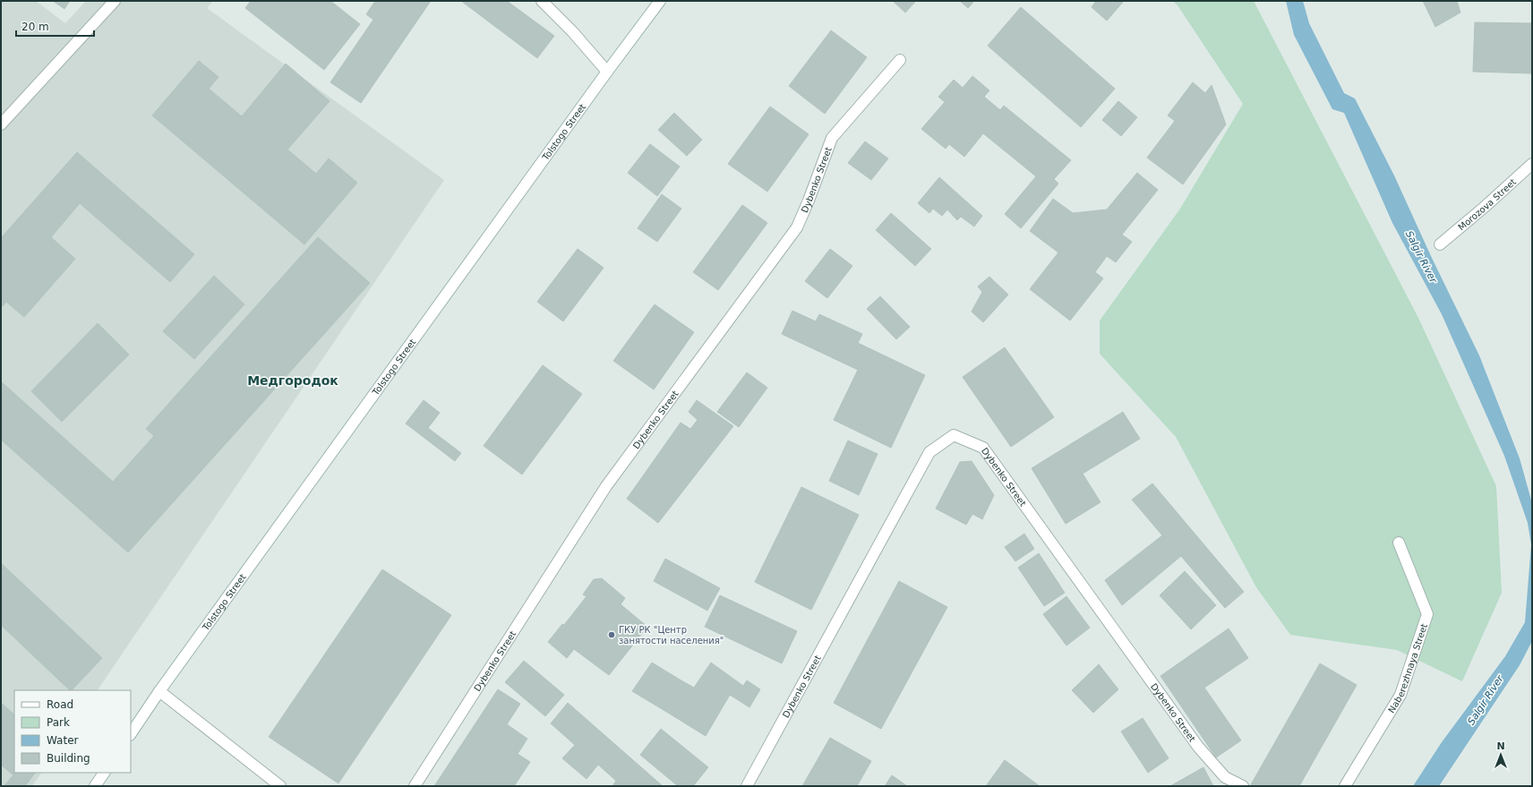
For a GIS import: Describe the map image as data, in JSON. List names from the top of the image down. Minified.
{"streets":{"street":["Tolstogo Street","Dybenko Street","Morozova Street","Naberezhnaya Street"]},"districts":["Медгородок"],"water":["Salgir River"],"places":["ГКУ РК \"Центр занятости населения\""],"legend":["Road","Park","Water","Building"],"scale_bar":"20 m","north":"top"}
